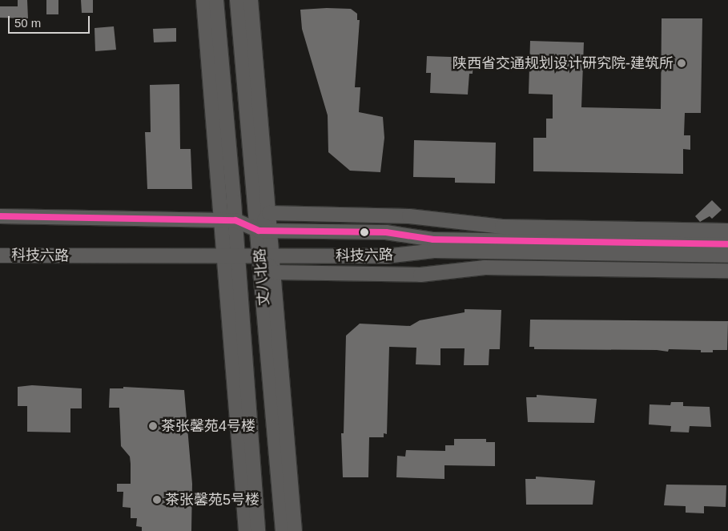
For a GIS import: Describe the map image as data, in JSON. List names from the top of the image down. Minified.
{"streets":{"main road":["科技六路","丈八北路"]},"crossings":[["科技六路","丈八北路"]],"places":["陕西省交通规划设计研究院-建筑所","茶张馨苑4号楼","茶张馨苑5号楼"],"scale_bar":"50 m"}
